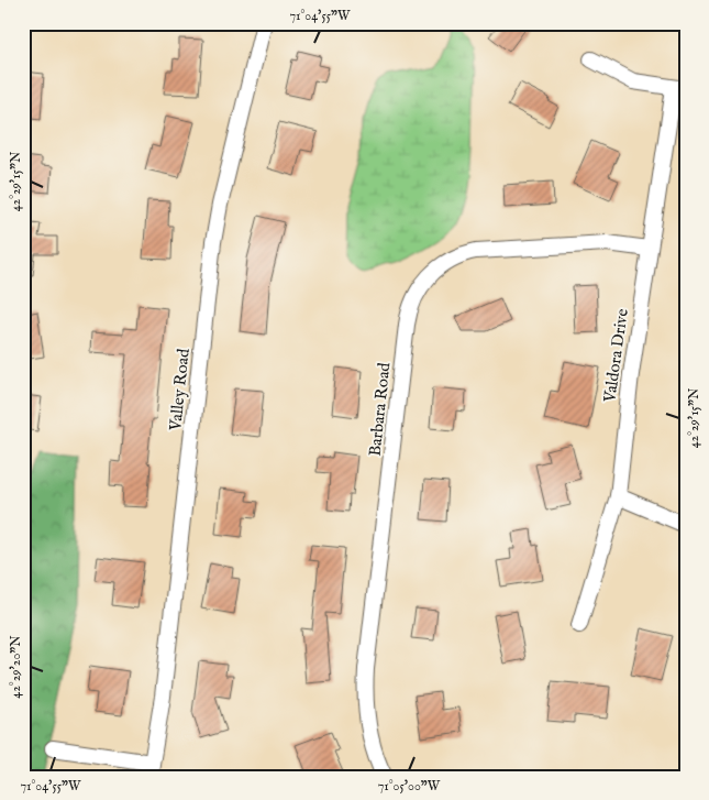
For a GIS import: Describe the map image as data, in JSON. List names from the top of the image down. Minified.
{"streets":{"street":["Valdora Drive","Valley Road","Barbara Road"]},"crossings":[["Valdora Drive","Barbara Road"]],"coordinates":["71°04'55\"W","42°29'15\"N","42°29'20\"N","71°05'00\"W"]}
